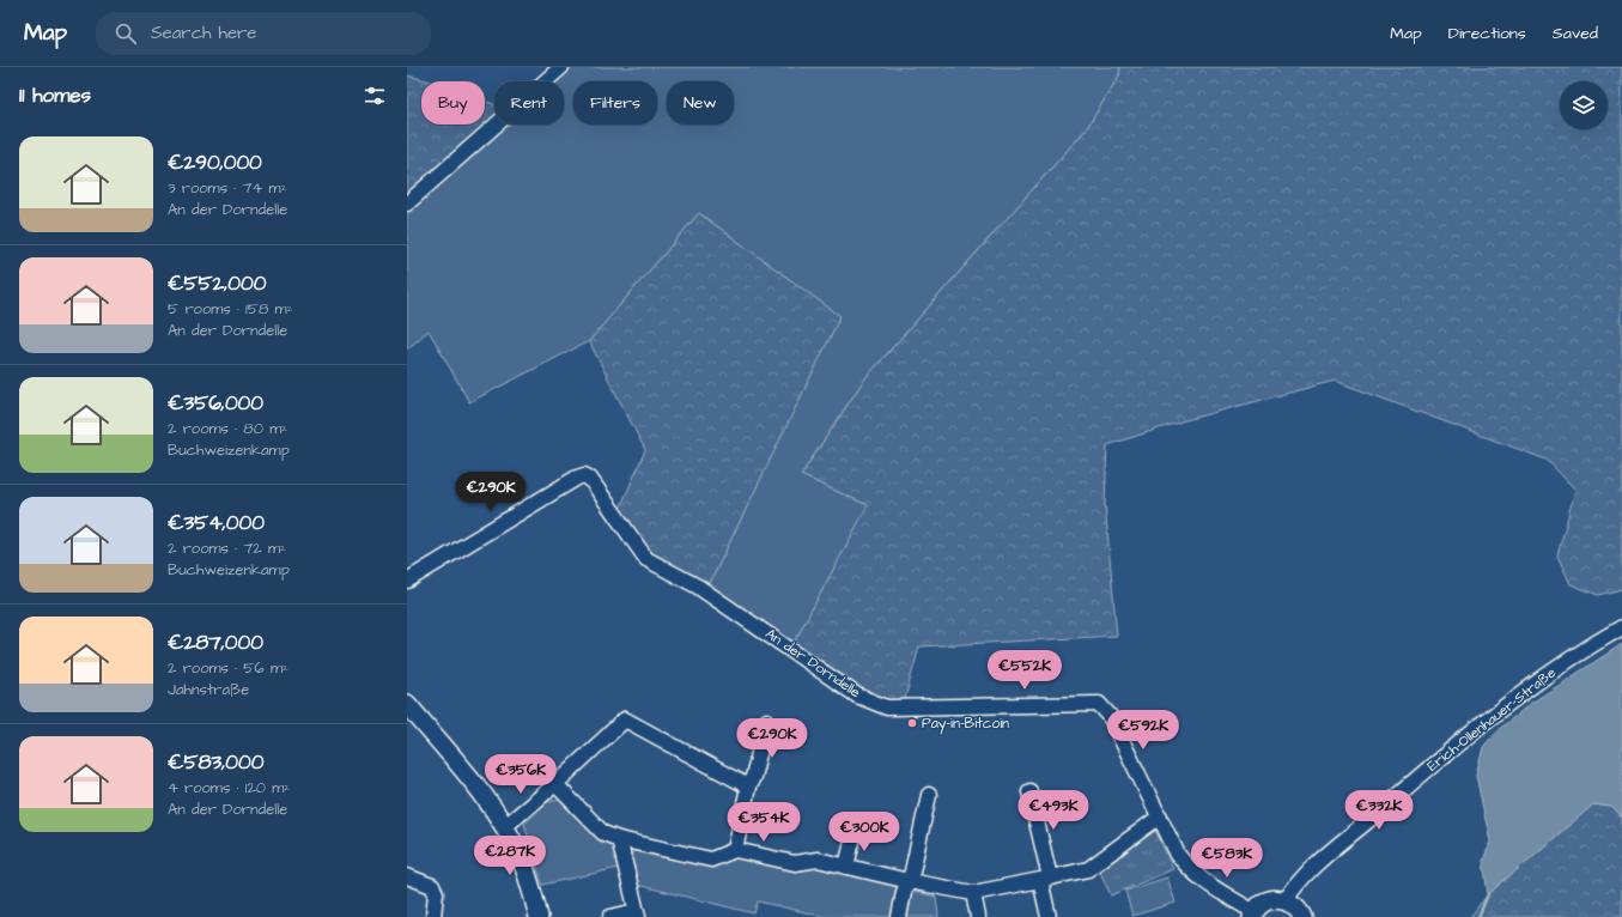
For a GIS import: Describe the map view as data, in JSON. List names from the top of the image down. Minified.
{"streets":{"street":["An der Dorndelle","Erich-Ollenhauer-Straße"]},"places":["Pay-in-Bitcoin"],"page":{"header":"Map","search":"Search here","nav":["Map","Directions","Saved"],"heading":"11 homes","chip":["Buy","Rent","Filters","New"],"list":[{"name":"€290,000","note":"3 rooms · 74 m² · An der Dorndelle"},{"name":"€552,000","note":"5 rooms · 158 m² · An der Dorndelle"},{"name":"€356,000","note":"2 rooms · 80 m² · Buchweizenkamp"},{"name":"€354,000","note":"2 rooms · 72 m² · Buchweizenkamp"},{"name":"€287,000","note":"2 rooms · 56 m² · Jahnstraße"},{"name":"€583,000","note":"4 rooms · 120 m² · An der Dorndelle"}],"price":["€290K","€552K","€592K","€290K","€356K","€493K","€332K","€354K","€300K","€287K","€583K"]}}
